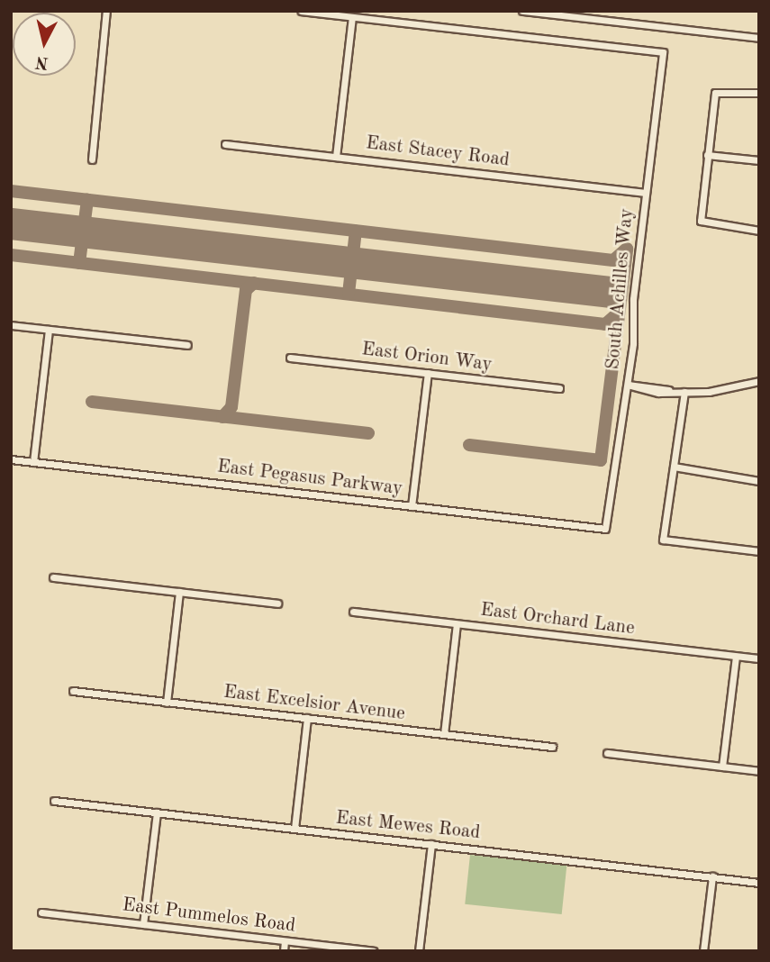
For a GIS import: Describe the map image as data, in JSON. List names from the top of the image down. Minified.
{"streets":{"street":["East Stacey Road","South Achilles Way","East Orion Way","East Pegasus Parkway","East Orchard Lane","East Excelsior Avenue","East Mewes Road","East Pummelos Road"]},"crossings":[["East Stacey Road","South Achilles Way"],["South Achilles Way","East Pegasus Parkway"]],"north":"bottom"}
